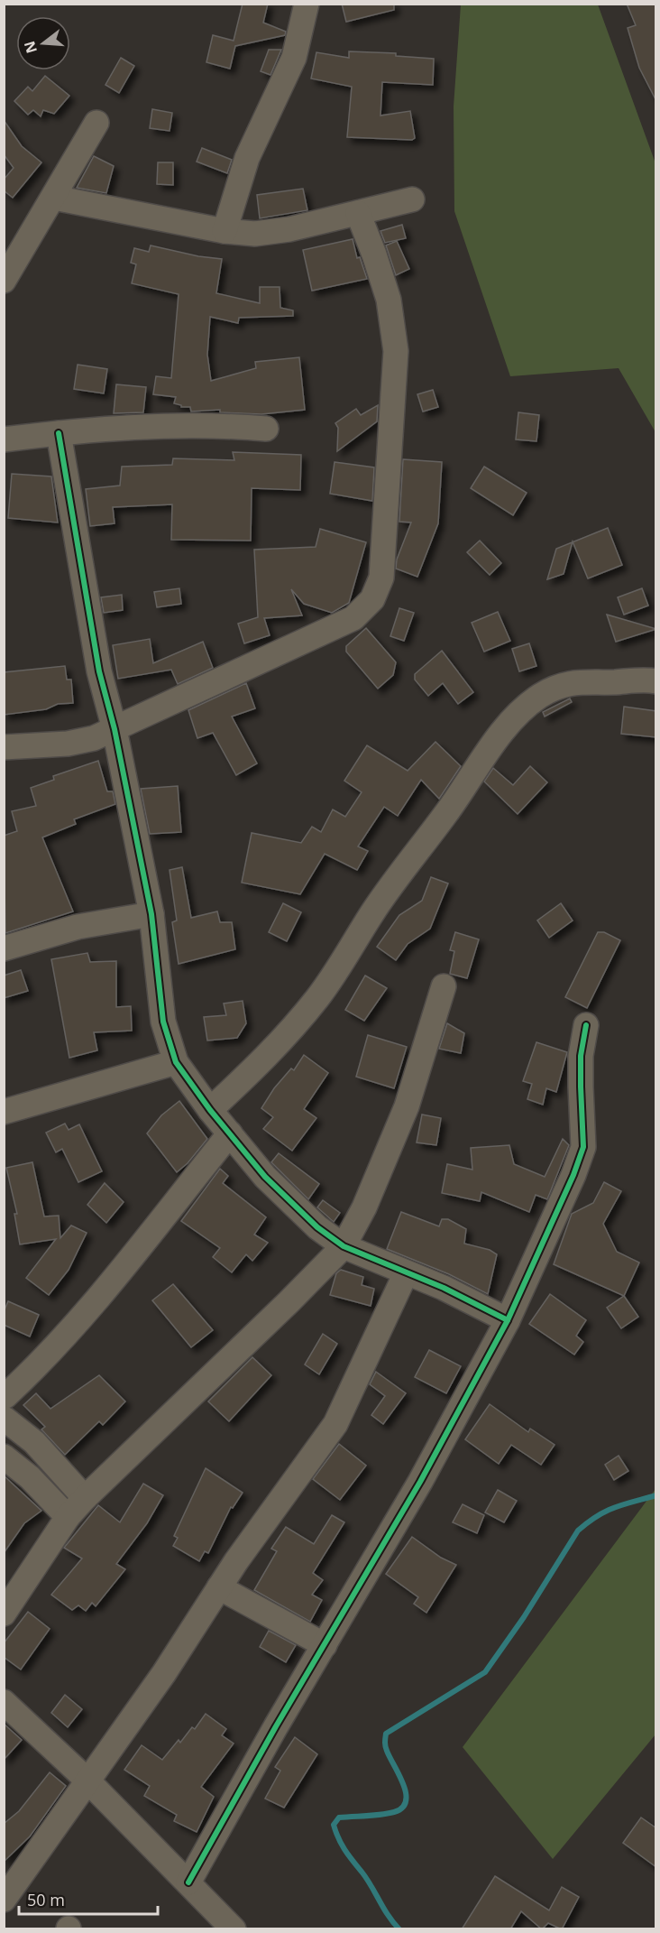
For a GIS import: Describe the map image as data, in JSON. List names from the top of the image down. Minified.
{"scale_bar":"50 m","north":"left"}
